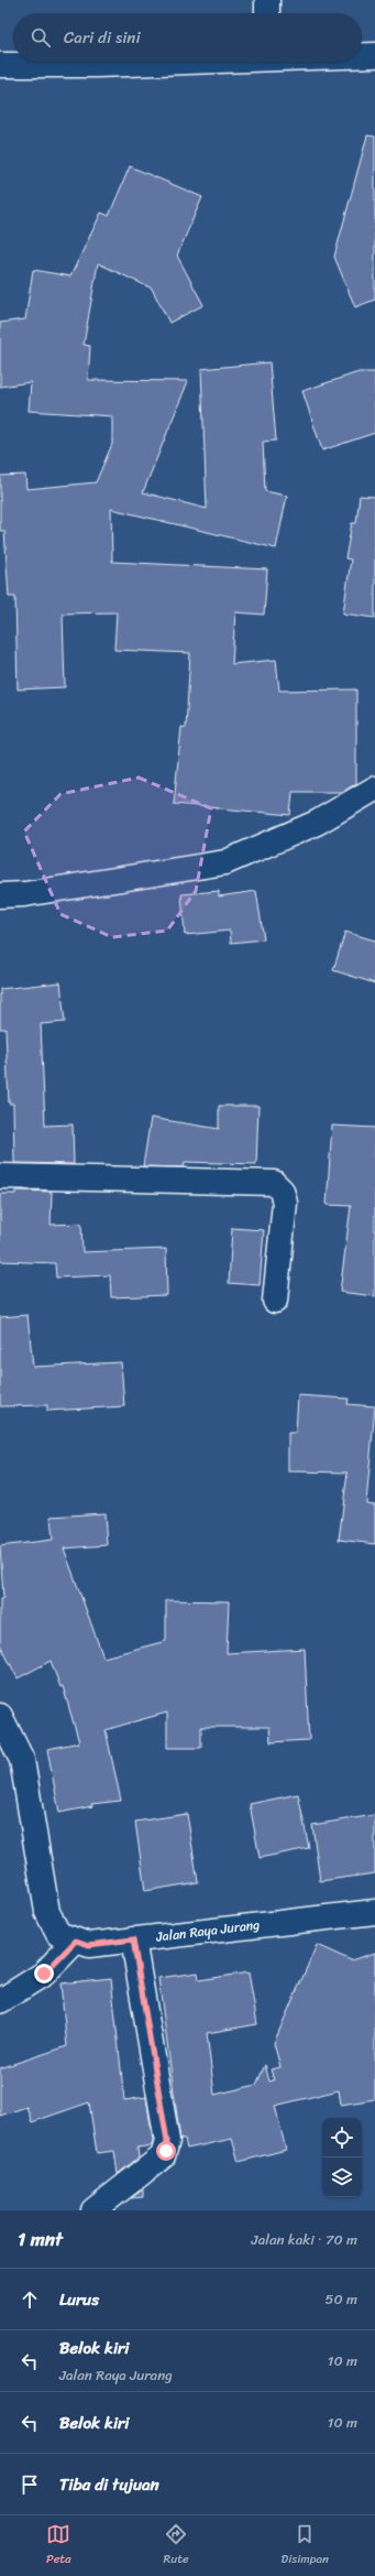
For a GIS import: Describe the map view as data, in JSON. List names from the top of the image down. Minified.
{"streets":{"street":["Jalan Raya Jurang"]},"page":{"search":"Cari di sini","heading":["1 mnt","Jalan kaki · 70 m"],"list":[["Lurus","50 m"],["Belok kiri","Jalan Raya Jurang","10 m"],["Belok kiri","10 m"],"Tiba di tujuan"],"nav":["Peta","Rute","Disimpan"]}}
